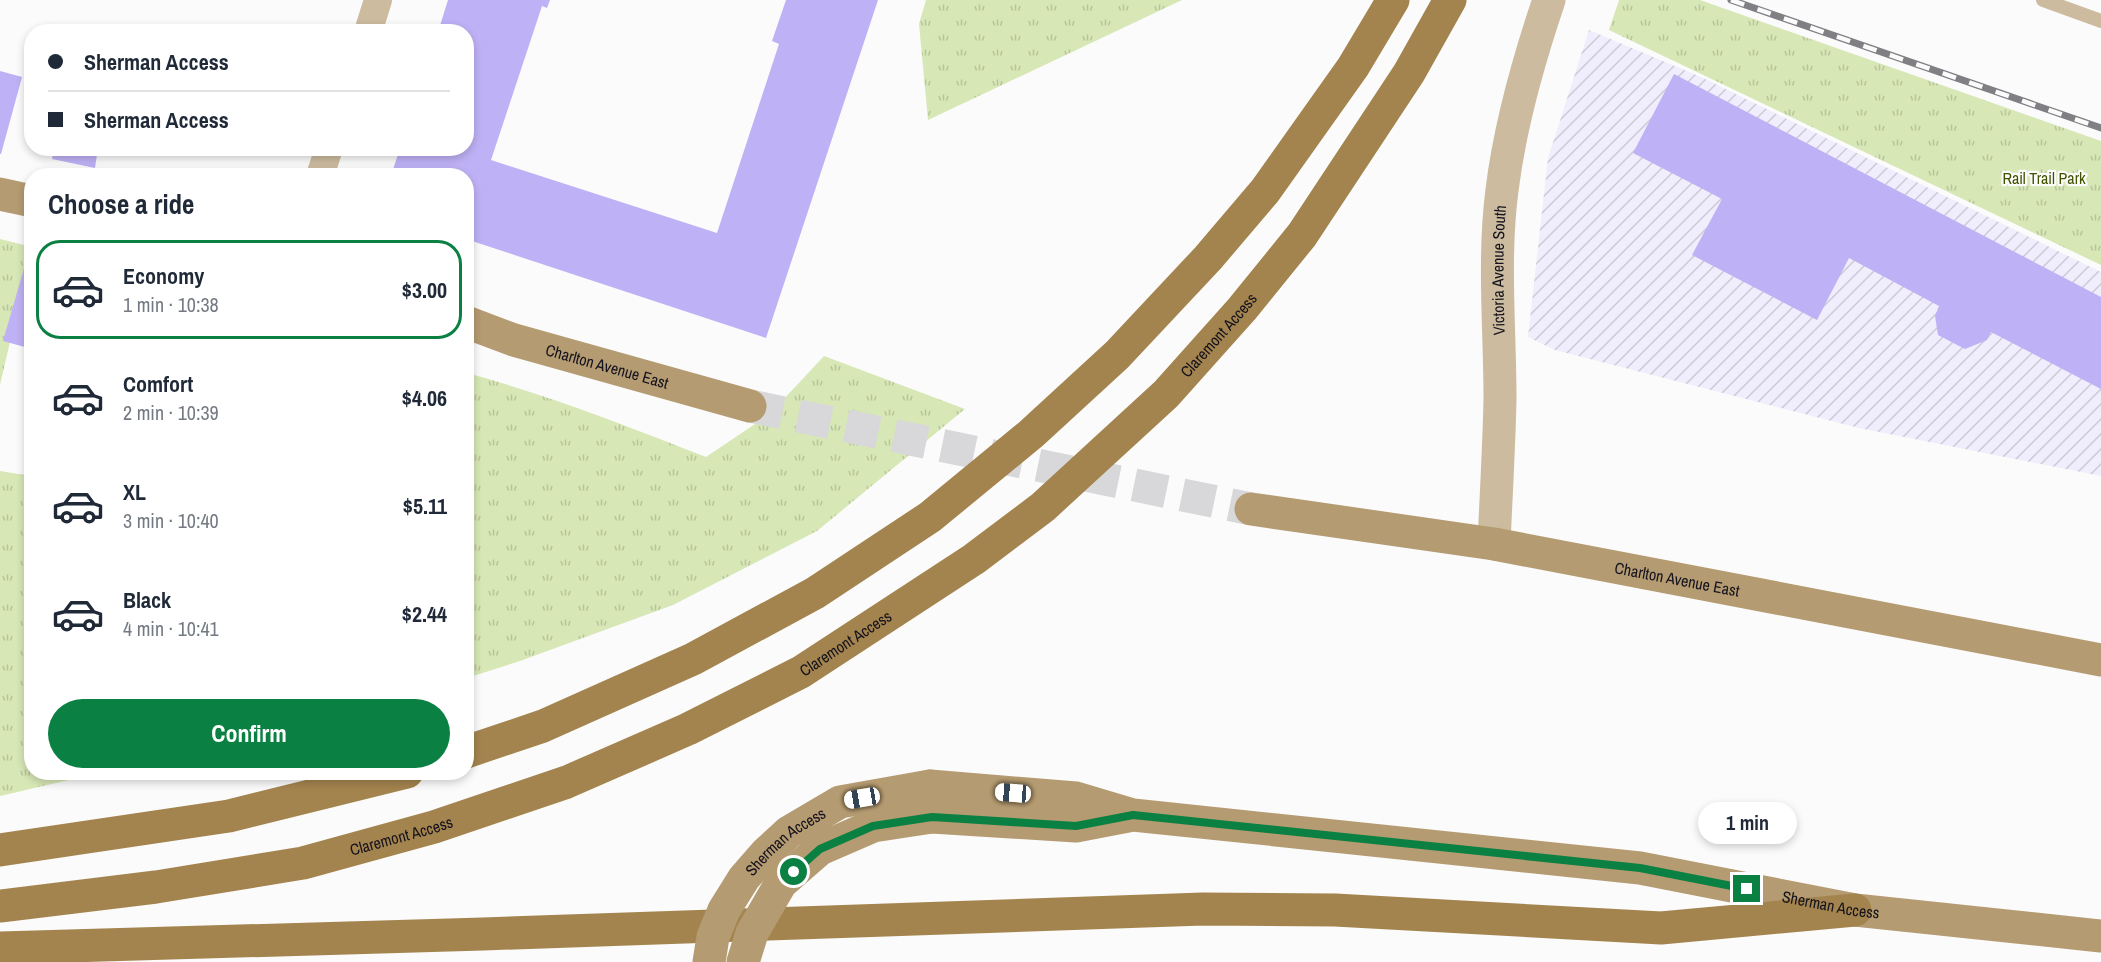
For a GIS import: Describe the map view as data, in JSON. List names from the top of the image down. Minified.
{"streets":{"main road":["Claremont Access","Charlton Avenue East","Sherman Access"],"street":["Victoria Avenue South"]},"crossings":[["Victoria Avenue South","Charlton Avenue East"]],"parks":["Rail Trail Park"],"page":{"banner":["Sherman Access","Sherman Access"],"heading":"Choose a ride","list":[{"name":"Economy","note":"1 min · 10:38","value":"$3.00"},{"name":"Comfort","note":"2 min · 10:39","value":"$4.06"},{"name":"XL","note":"3 min · 10:40","value":"$5.11"},{"name":"Black","note":"4 min · 10:41","value":"$2.44"}],"buttons":"Confirm","bubble":"1 min"}}
